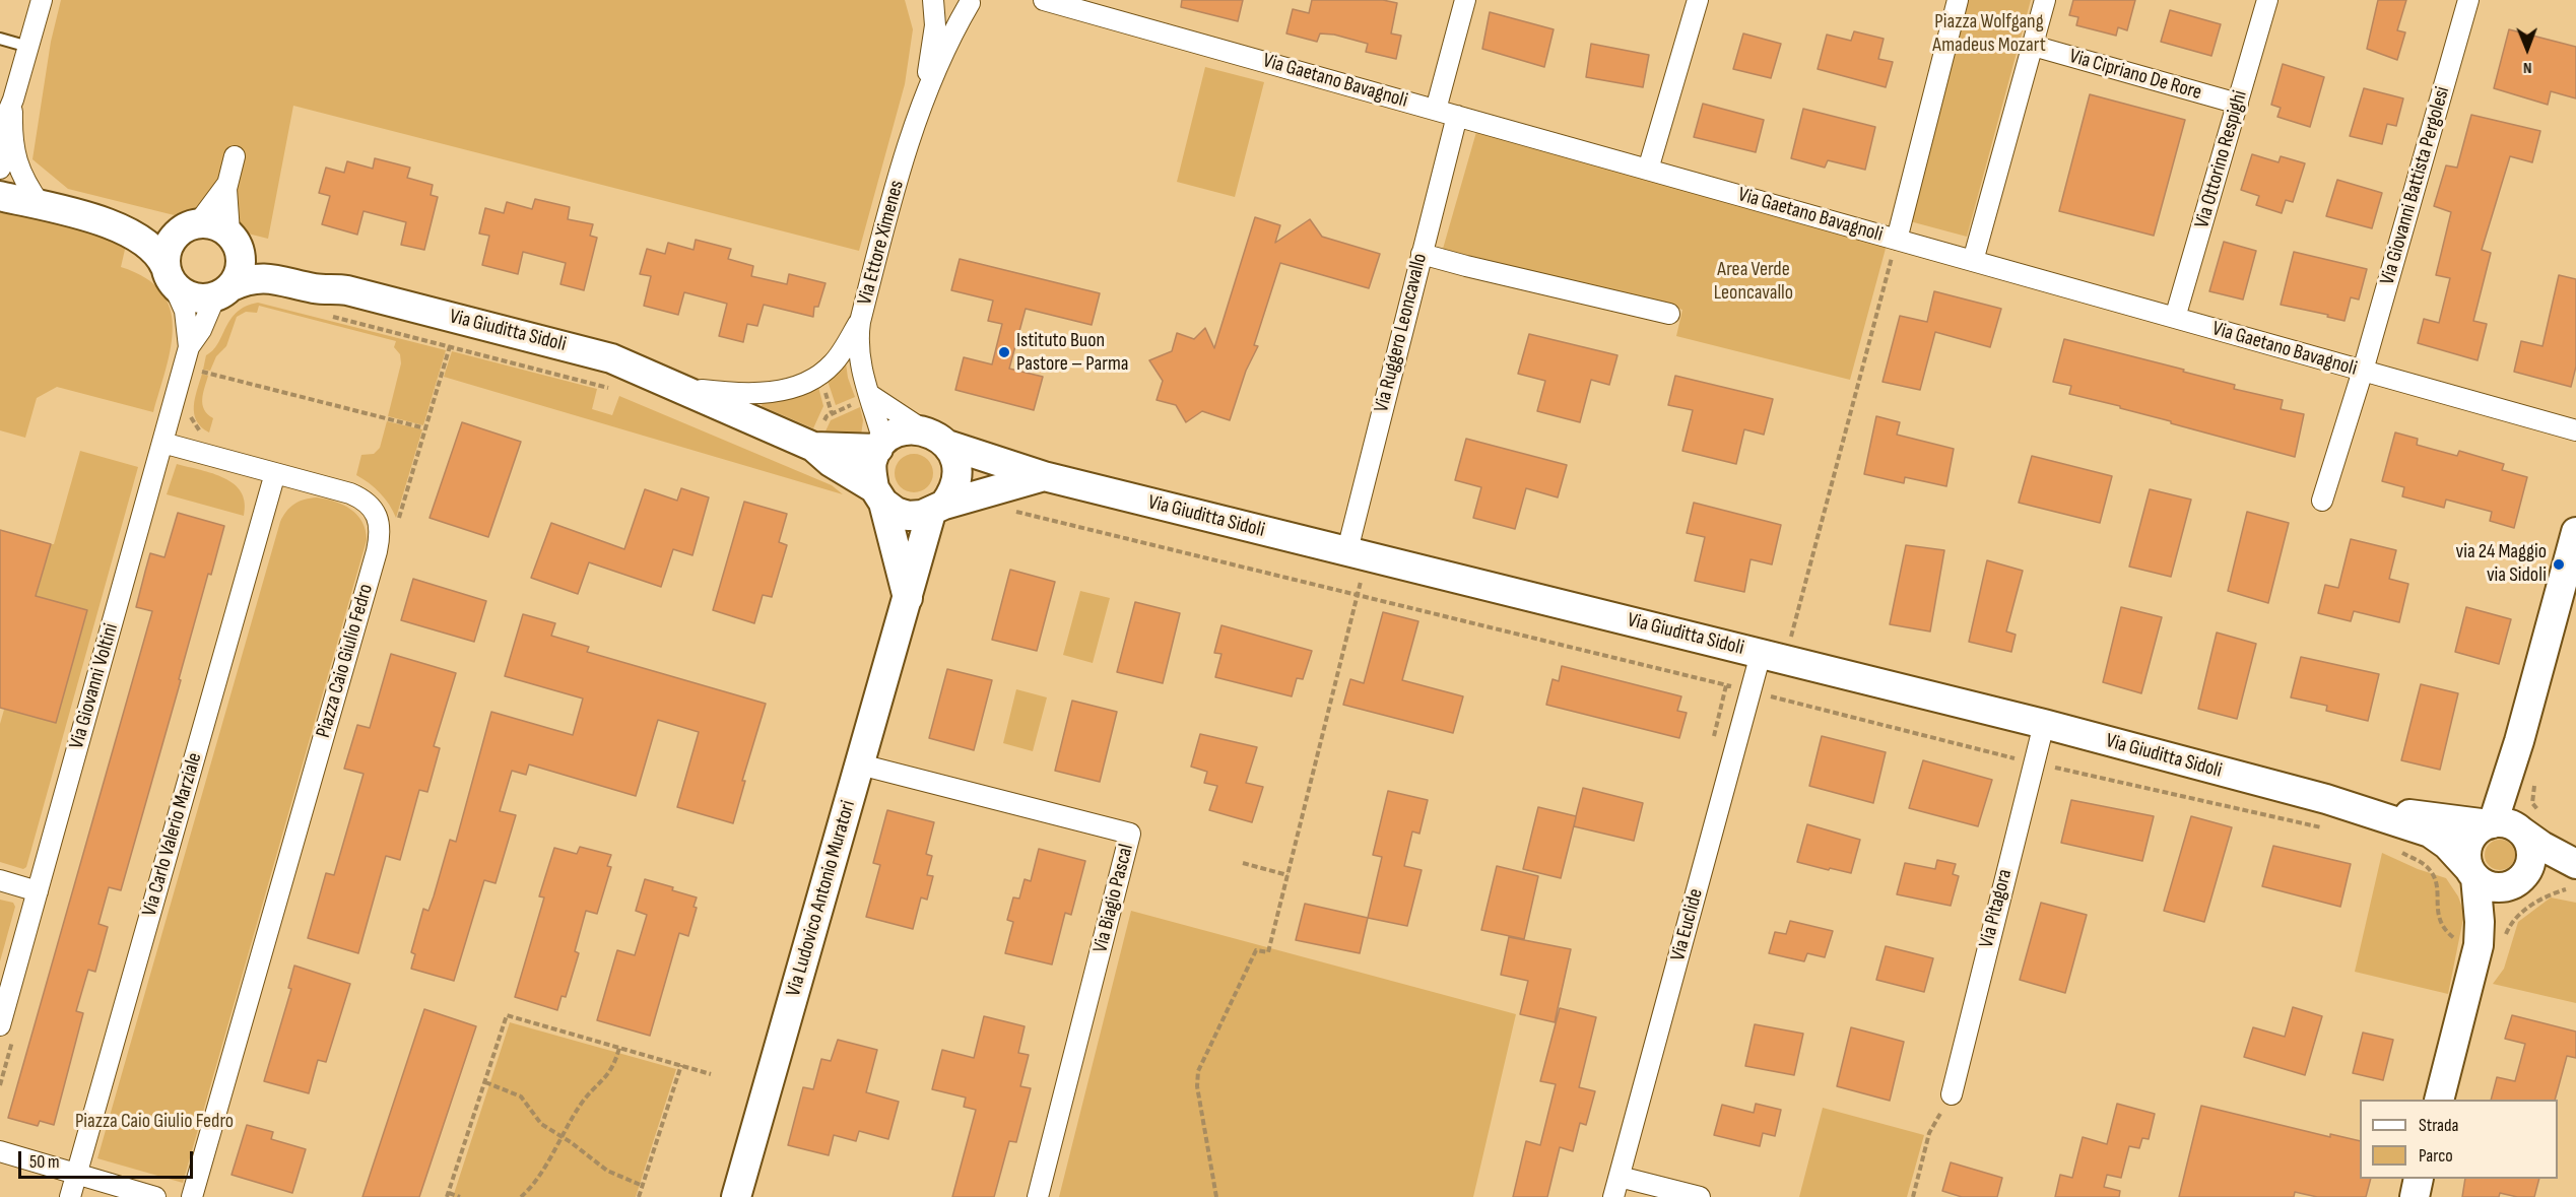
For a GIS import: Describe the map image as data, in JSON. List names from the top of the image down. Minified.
{"streets":{"street":["Via Cipriano De Rore","Via Gaetano Bavagnoli","Via Ottorino Respighi","Via Giovanni Battista Pergolesi","Via Ettore Ximenes","Via Giuditta Sidoli","Via Ruggero Leoncavallo","Piazza Caio Giulio Fedro","Via Giovanni Voltini","Via Carlo Valerio Marziale","Via Ludovico Antonio Muratori","Via Biagio Pascal","Via Pitagora","Via Euclide"]},"crossings":[["Via Cipriano De Rore","Via Ottorino Respighi"],["Via Gaetano Bavagnoli","Via Ottorino Respighi"],["Via Gaetano Bavagnoli","Via Giovanni Battista Pergolesi"],["Via Gaetano Bavagnoli","Via Ruggero Leoncavallo"],["Via Ettore Ximenes","Via Giuditta Sidoli"],["Via Ettore Ximenes","Via Ludovico Antonio Muratori"],["Via Giuditta Sidoli","Via Ruggero Leoncavallo"],["Via Giuditta Sidoli","Via Giovanni Voltini"],["Via Giuditta Sidoli","Via Ludovico Antonio Muratori"],["Via Giuditta Sidoli","Via Pitagora"],["Via Giuditta Sidoli","Via Euclide"],["Piazza Caio Giulio Fedro","Via Giovanni Voltini"],["Piazza Caio Giulio Fedro","Via Carlo Valerio Marziale"],["Via Ludovico Antonio Muratori","Via Biagio Pascal"]],"parks":["Piazza Wolfgang Amadeus Mozart","Area Verde Leoncavallo","Piazza Caio Giulio Fedro"],"places":["Istituto Buon Pastore – Parma","via 24 Maggio via Sidoli"],"legend":["Strada","Parco"],"scale_bar":"50 m","north":"bottom"}
